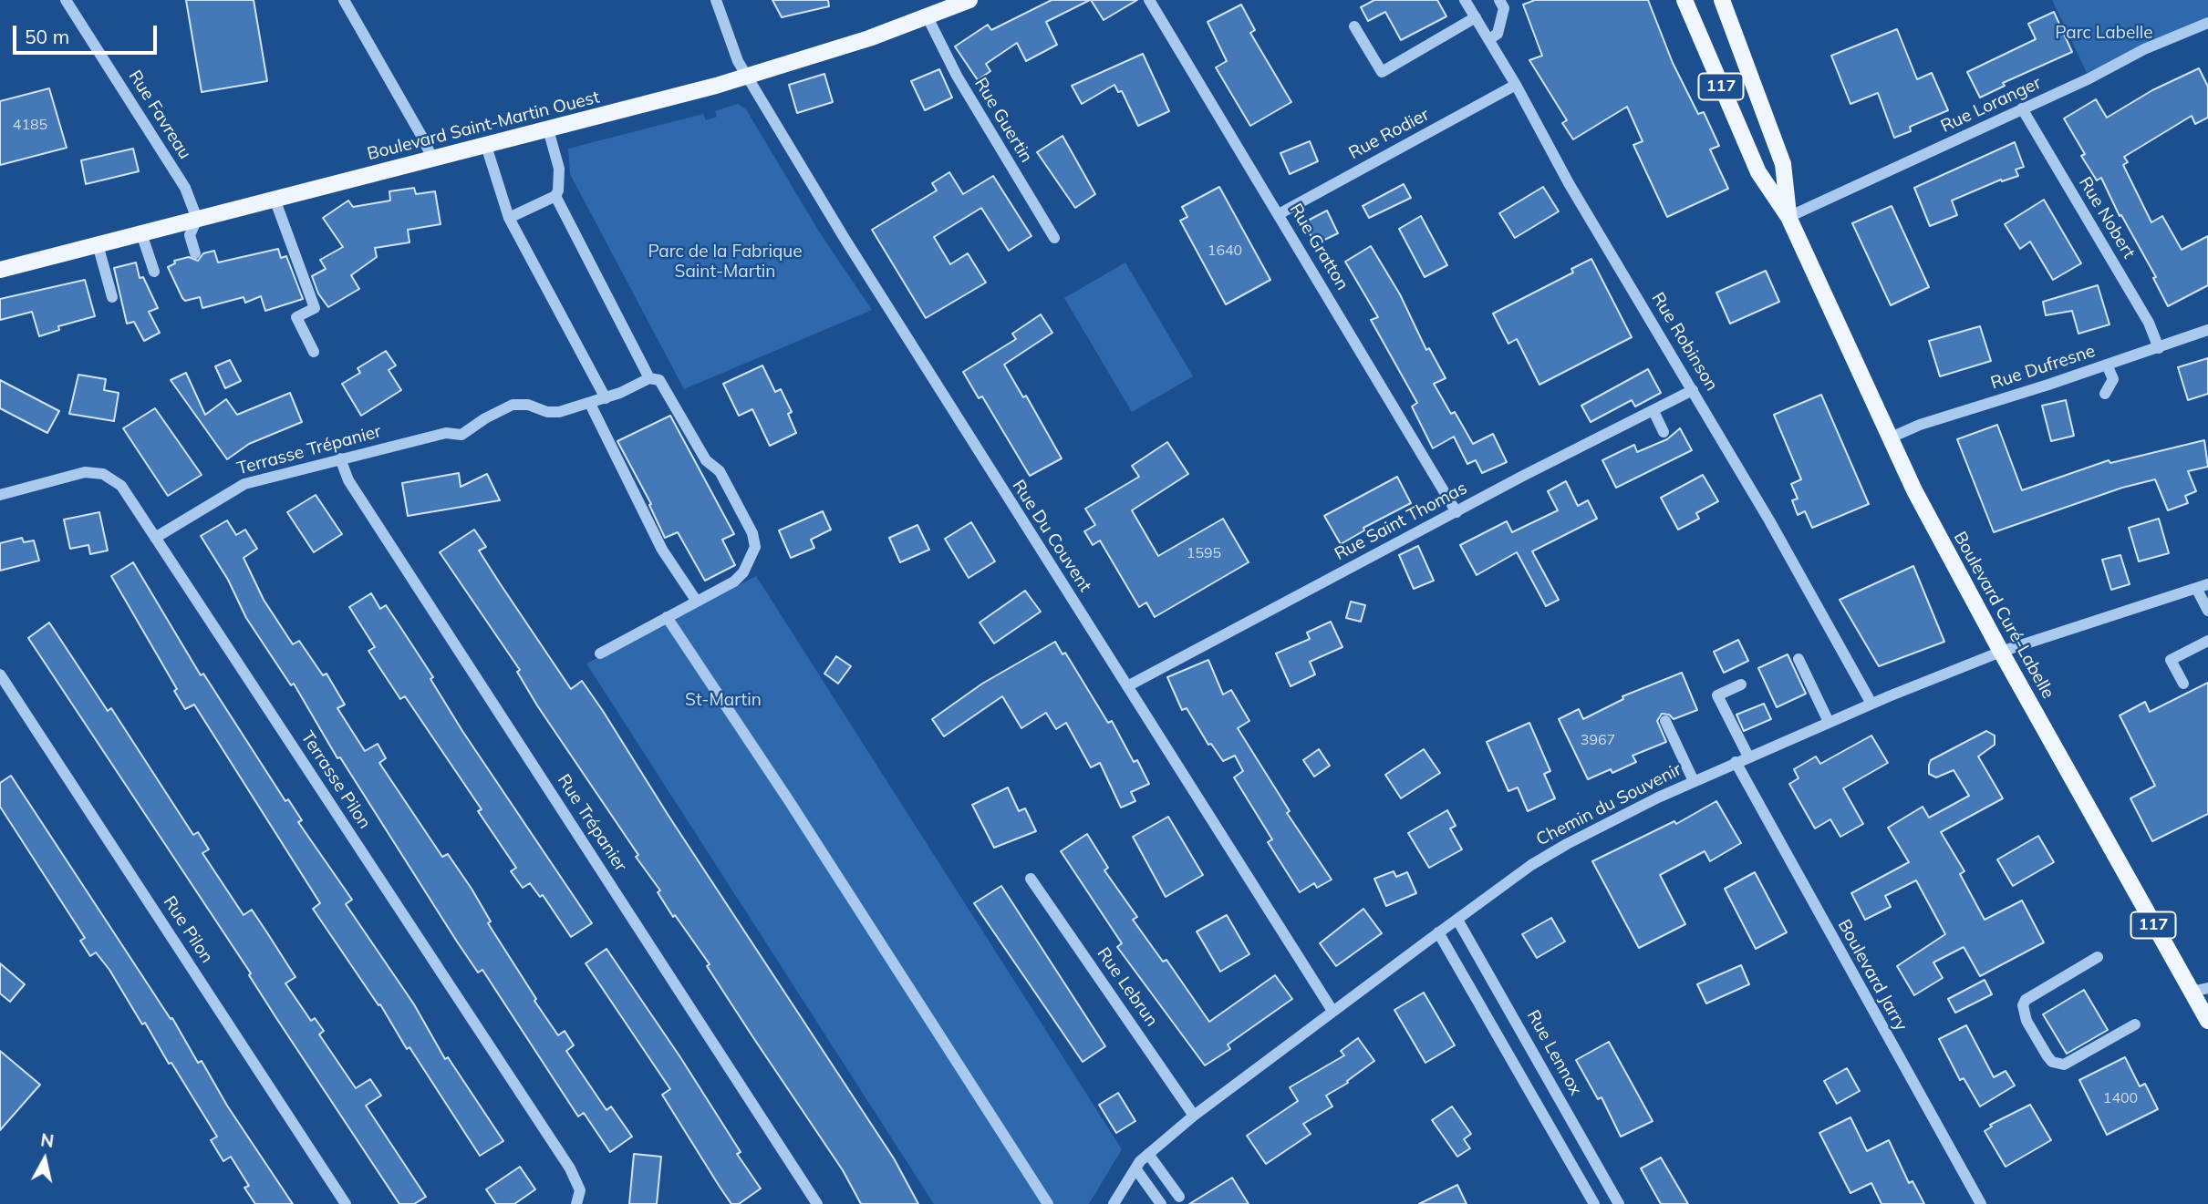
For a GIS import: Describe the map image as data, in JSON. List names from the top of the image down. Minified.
{"streets":{"main road":["117","Boulevard Saint-Martin Ouest","Boulevard Curé-Labelle"],"street":["Rue Loranger","Rue Favreau","Rue Guertin","Rue Rodier","Rue Nobert","Rue Gratton","Rue Robinson","Rue Dufresne","Terrasse Trépanier","Rue Saint Thomas","Rue Du Couvent","Terrasse Pilon","Chemin du Souvenir","Rue Trépanier","Rue Pilon","Boulevard Jarry","Rue Lebrun","Rue Lennox"]},"crossings":[["Rue Loranger","Rue Nobert"],["Rue Loranger","Boulevard Curé-Labelle"],["Rue Favreau","Boulevard Saint-Martin Ouest"],["Rue Guertin","Boulevard Saint-Martin Ouest"],["Boulevard Saint-Martin Ouest","Rue Du Couvent"],["Rue Rodier","Rue Gratton"],["Rue Rodier","Rue Robinson"],["Rue Nobert","Rue Dufresne"],["Rue Gratton","Rue Saint Thomas"],["Rue Robinson","Rue Saint Thomas"],["Rue Robinson","Chemin du Souvenir"],["Rue Dufresne","Boulevard Curé-Labelle"],["Terrasse Trépanier","Terrasse Pilon"],["Terrasse Trépanier","Rue Trépanier"],["Rue Saint Thomas","Rue Du Couvent"],["Rue Du Couvent","Chemin du Souvenir"],["Boulevard Curé-Labelle","Chemin du Souvenir"],["Chemin du Souvenir","Boulevard Jarry"],["Chemin du Souvenir","Rue Lebrun"],["Chemin du Souvenir","Rue Lennox"]],"parks":["Parc Labelle","Parc de la Fabrique Saint-Martin","St-Martin"],"house_numbers":["4185","1640","1595","3967","1400"],"scale_bar":"50 m","north":"top"}
